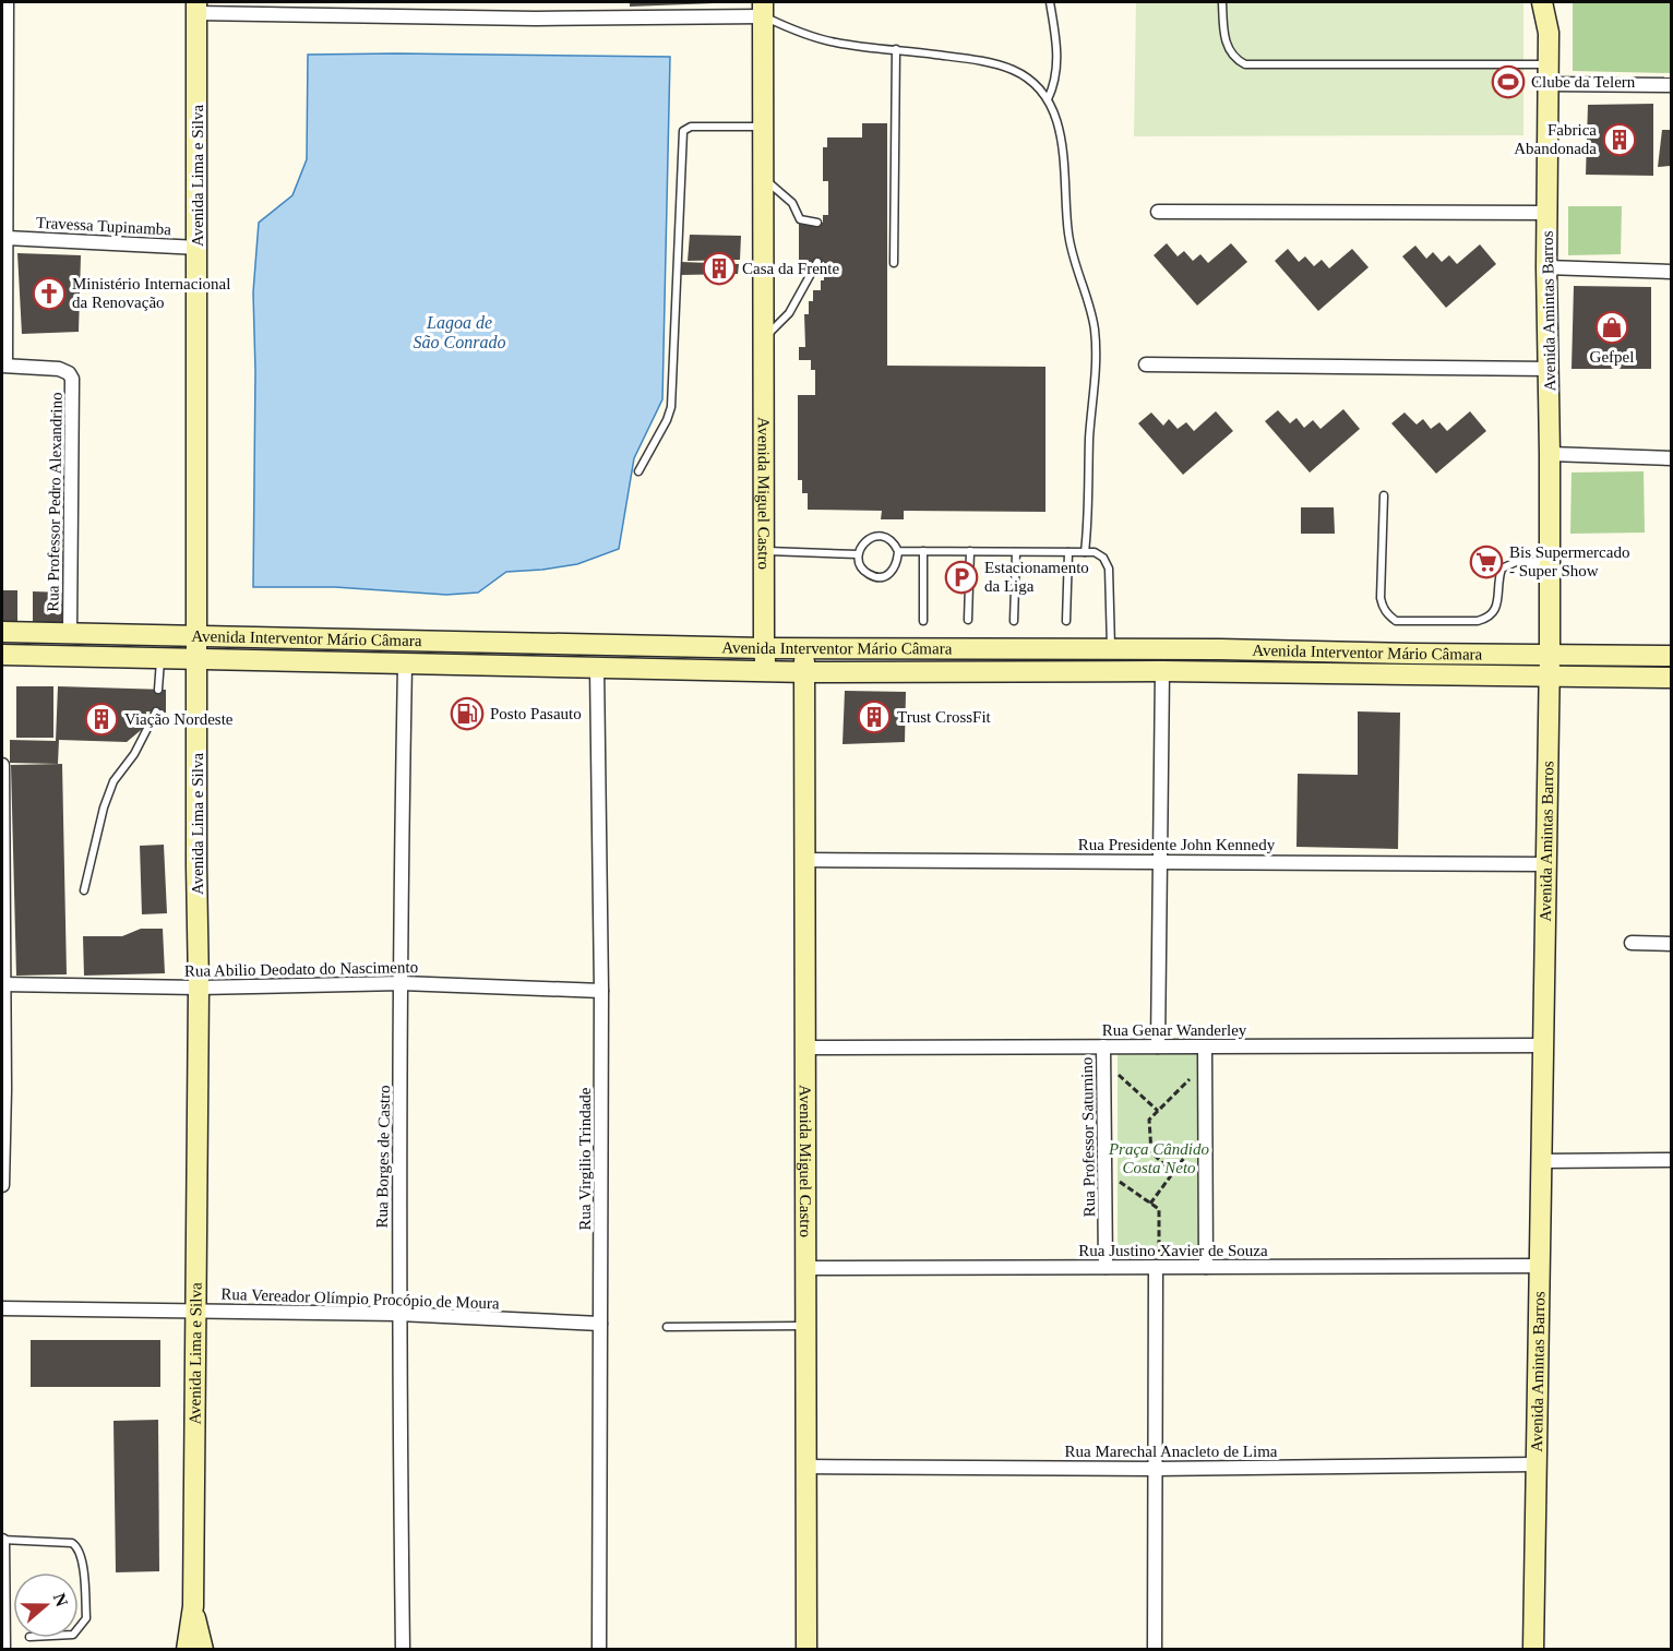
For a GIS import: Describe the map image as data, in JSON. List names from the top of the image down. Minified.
{"streets":{"main road":["Avenida Lima e Silva","Avenida Amintas Barros","Avenida Miguel Castro","Avenida Interventor Mário Câmara"],"street":["Travessa Tupinamba","Rua Professor Pedro Alexandrino","Rua Presidente John Kennedy","Rua Abilio Deodato do Nascimento","Rua Genar Wanderley","Rua Professor Saturnino","Rua Borges de Castro","Rua Virgilio Trindade","Rua Justino Xavier de Souza","Rua Vereador Olímpio Procópio de Moura","Rua Marechal Anacleto de Lima"]},"crossings":[["Avenida Lima e Silva","Travessa Tupinamba"],["Avenida Lima e Silva","Avenida Interventor Mário Câmara"],["Avenida Lima e Silva","Rua Abilio Deodato do Nascimento"],["Avenida Lima e Silva","Rua Vereador Olímpio Procópio de Moura"],["Avenida Amintas Barros","Avenida Interventor Mário Câmara"],["Avenida Amintas Barros","Rua Presidente John Kennedy"],["Avenida Amintas Barros","Rua Genar Wanderley"],["Avenida Amintas Barros","Rua Justino Xavier de Souza"],["Avenida Amintas Barros","Rua Marechal Anacleto de Lima"],["Avenida Miguel Castro","Avenida Interventor Mário Câmara"],["Avenida Miguel Castro","Rua Presidente John Kennedy"],["Avenida Miguel Castro","Rua Genar Wanderley"],["Avenida Miguel Castro","Rua Justino Xavier de Souza"],["Avenida Miguel Castro","Rua Marechal Anacleto de Lima"],["Rua Professor Pedro Alexandrino","Avenida Interventor Mário Câmara"],["Avenida Interventor Mário Câmara","Rua Borges de Castro"],["Avenida Interventor Mário Câmara","Rua Virgilio Trindade"],["Rua Abilio Deodato do Nascimento","Rua Borges de Castro"],["Rua Abilio Deodato do Nascimento","Rua Virgilio Trindade"],["Rua Genar Wanderley","Rua Professor Saturnino"],["Rua Professor Saturnino","Rua Justino Xavier de Souza"],["Rua Borges de Castro","Rua Vereador Olímpio Procópio de Moura"],["Rua Virgilio Trindade","Rua Vereador Olímpio Procópio de Moura"]],"water":["Lagoa de São Conrado"],"parks":["Praça Cândido Costa Neto"],"places":{"sports":["Clube da Telern"],"building":["Fabrica Abandonada","Casa da Frente","Trust CrossFit","Viação Nordeste"],"church":["Ministério Internacional da Renovação"],"shop":["Gefpel"],"supermarket":["Bis Supermercado - Super Show"],"parking":["Estacionamento da Liga"],"fuel station":["Posto Pasauto"]},"north":"right"}
